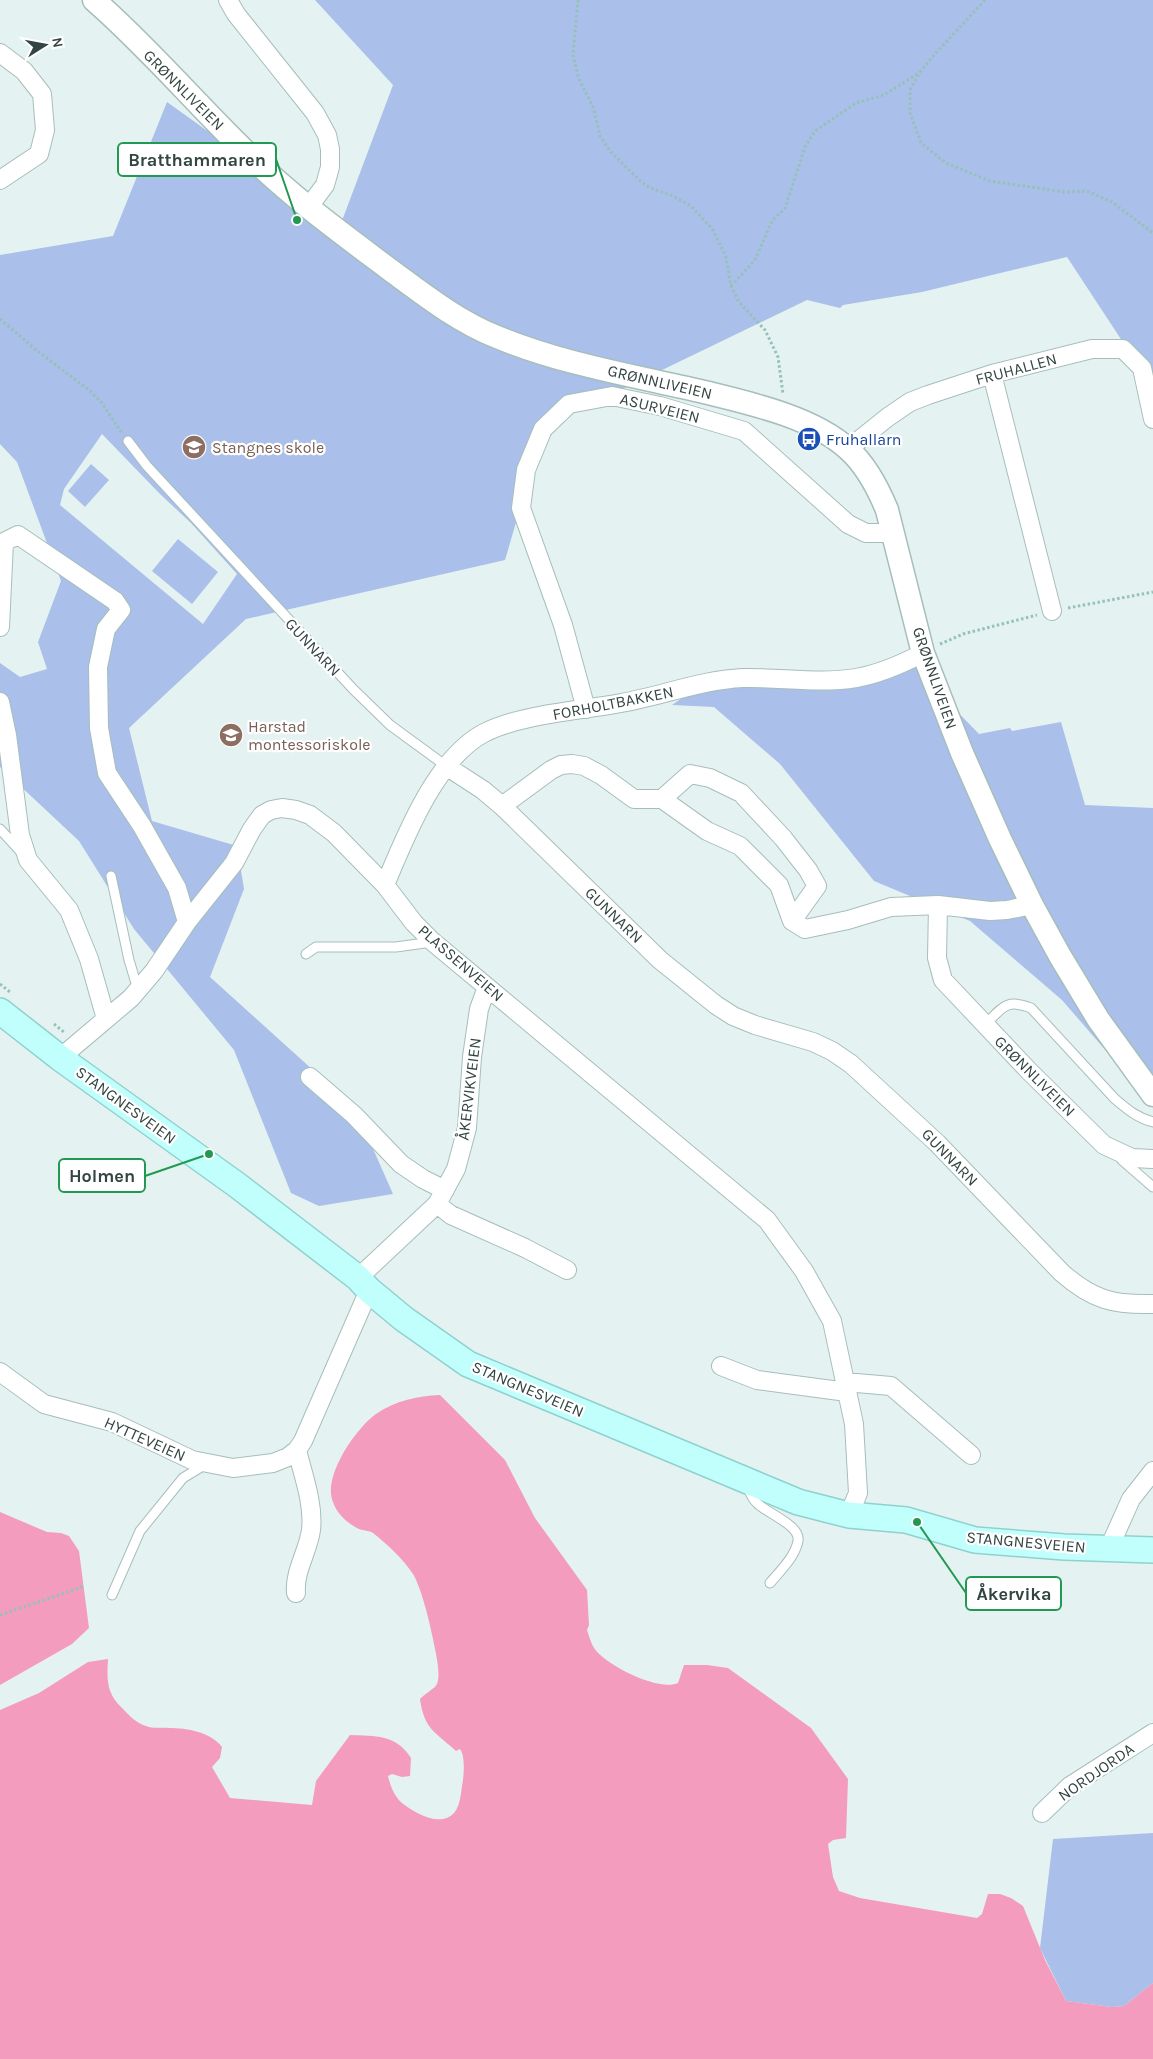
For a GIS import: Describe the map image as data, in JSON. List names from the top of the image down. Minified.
{"streets":{"main road":["STANGNESVEIEN"],"street":["GRØNNLIVEIEN","FRUHALLEN","ASURVEIEN","GUNNARN","FORHOLTBAKKEN","PLASSENVEIEN","ÅKERVIKVEIEN","HYTTEVEIEN","NORDJORDA"]},"crossings":[["GRØNNLIVEIEN","FRUHALLEN"],["GRØNNLIVEIEN","ASURVEIEN"],["GRØNNLIVEIEN","FORHOLTBAKKEN"],["ASURVEIEN","FORHOLTBAKKEN"],["GUNNARN","FORHOLTBAKKEN"],["FORHOLTBAKKEN","PLASSENVEIEN"],["PLASSENVEIEN","ÅKERVIKVEIEN"],["PLASSENVEIEN","STANGNESVEIEN"],["ÅKERVIKVEIEN","STANGNESVEIEN"]],"places":{"other":["Bratthammaren","Holmen","Åkervika"],"bus stop":["Fruhallarn"],"school or university":["Stangnes skole","Harstad montessoriskole"]},"north":"right"}
